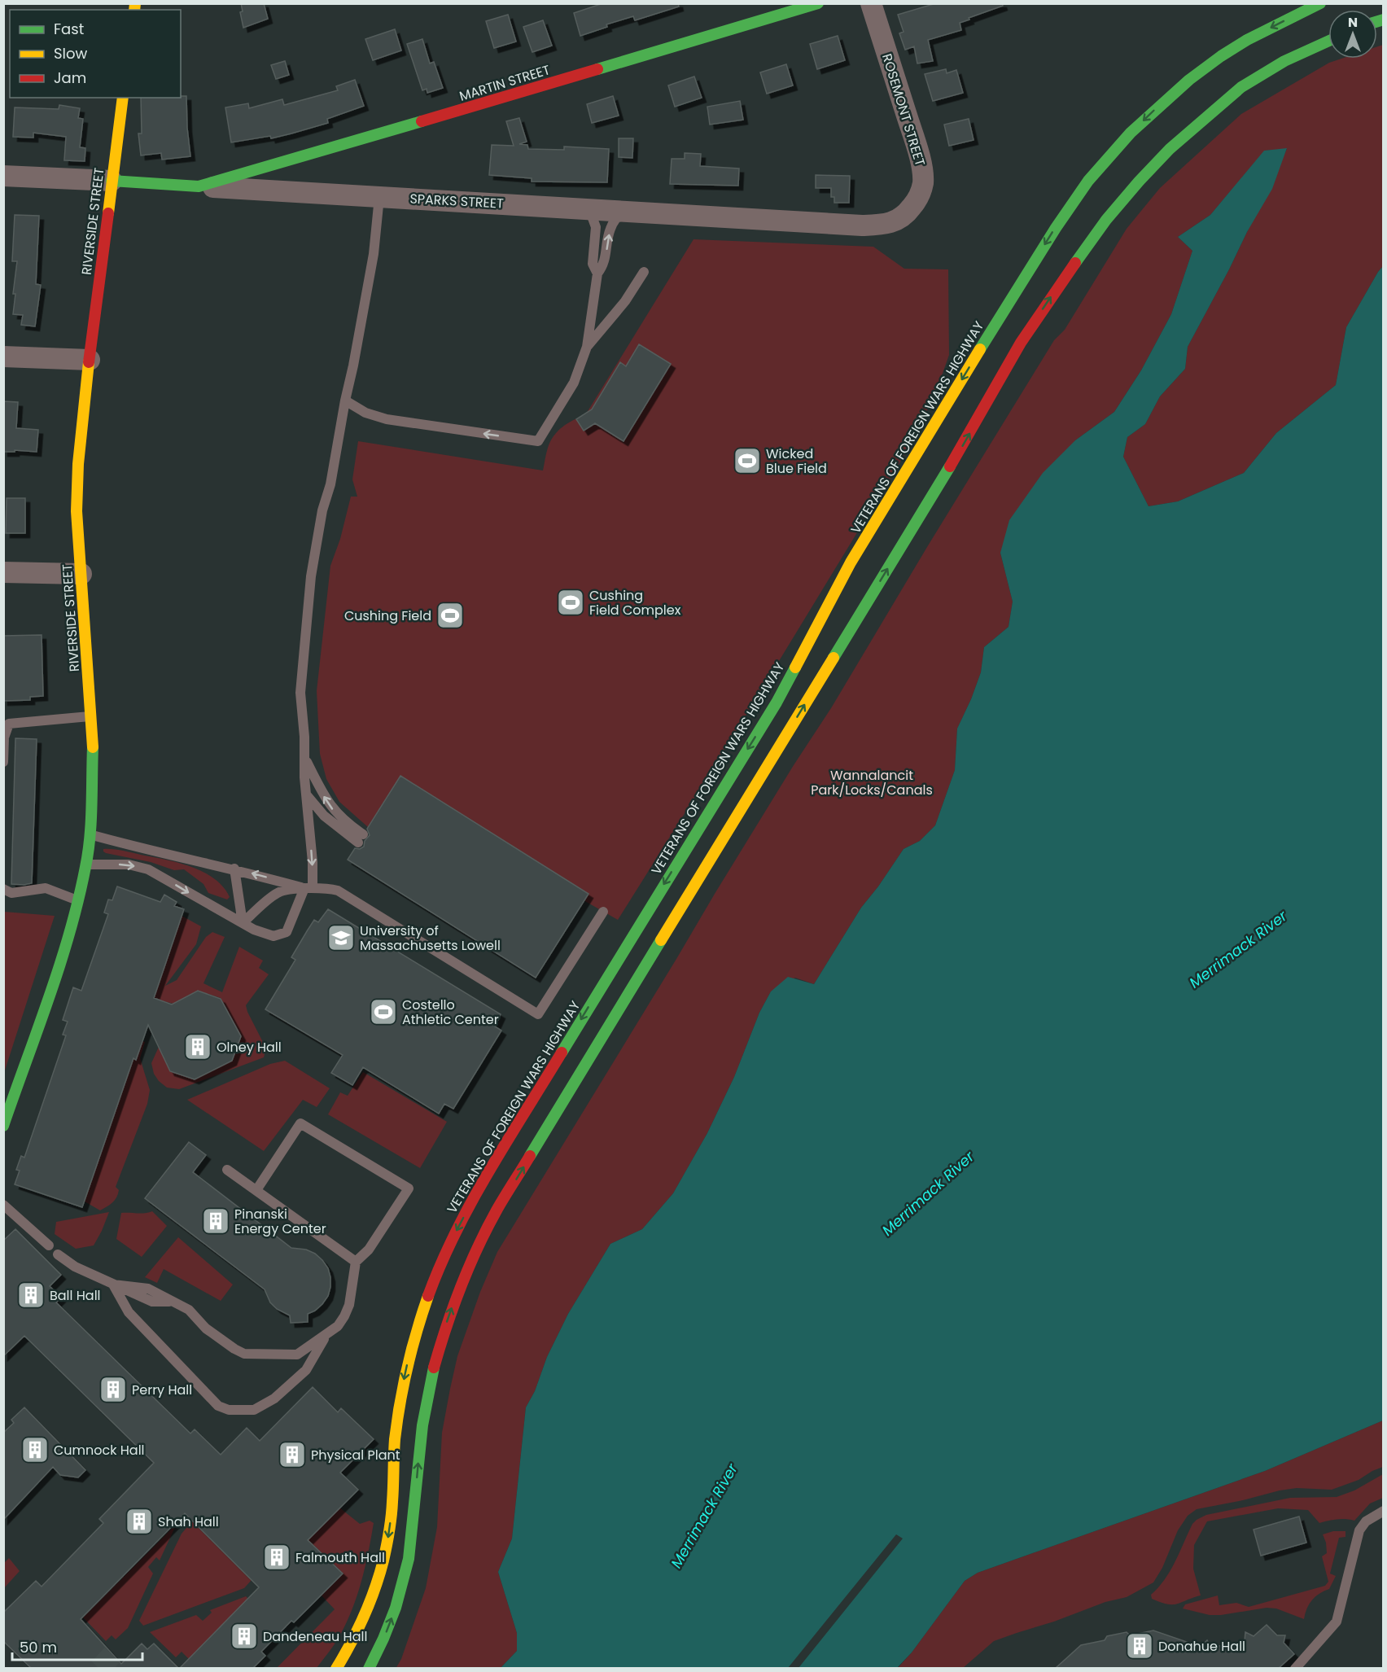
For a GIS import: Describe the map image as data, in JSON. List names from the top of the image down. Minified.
{"streets":{"main road":["MARTIN STREET","SPARKS STREET","RIVERSIDE STREET","VETERANS OF FOREIGN WARS HIGHWAY"],"street":["ROSEMONT STREET"]},"crossings":[["MARTIN STREET","SPARKS STREET"],["ROSEMONT STREET","SPARKS STREET"],["SPARKS STREET","RIVERSIDE STREET"]],"water":["Merrimack River"],"parks":["Wannalancit Park/Locks/Canals"],"places":{"sports":["Wicked Blue Field","Cushing Field Complex","Cushing Field","Costello Athletic Center"],"school or university":["University of Massachusetts Lowell"],"building":["Olney Hall","Pinanski Energy Center","Ball Hall","Perry Hall","Cumnock Hall","Physical Plant","Shah Hall","Falmouth Hall","Dandeneau Hall","Donahue Hall"]},"legend":["Fast","Slow","Jam"],"scale_bar":"50 m","north":"top"}
